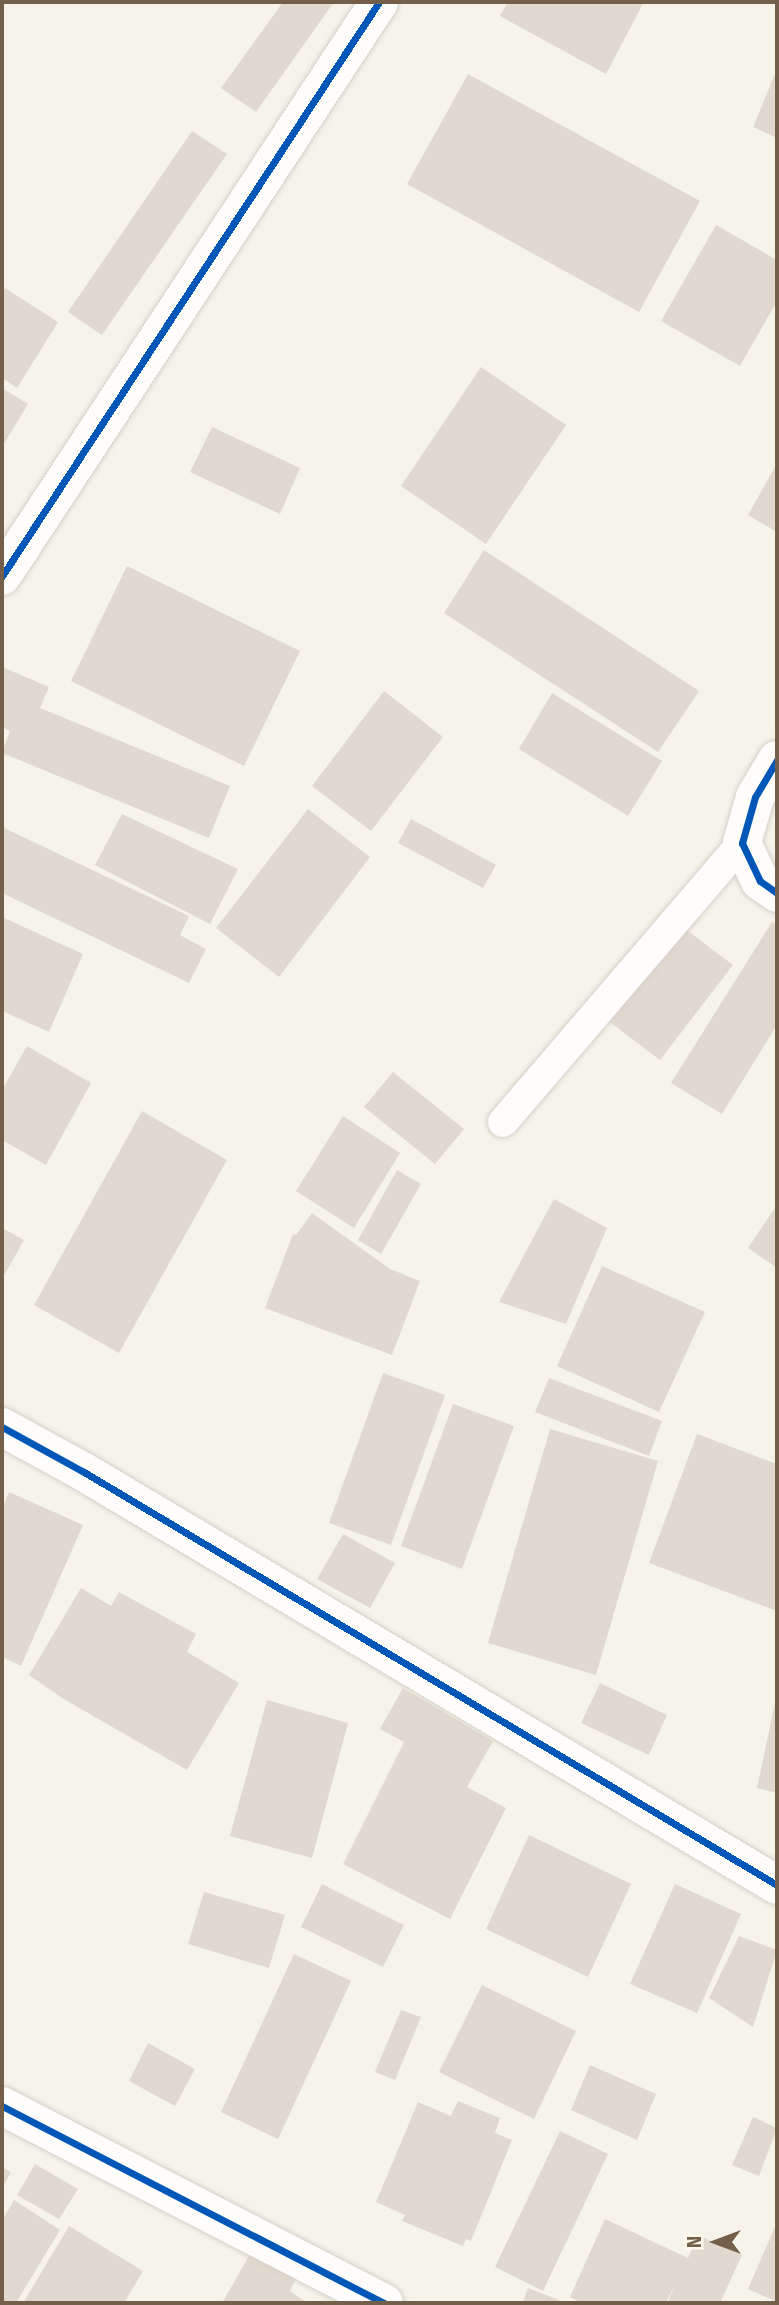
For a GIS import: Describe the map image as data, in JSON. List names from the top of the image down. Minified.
{"north":"left"}
